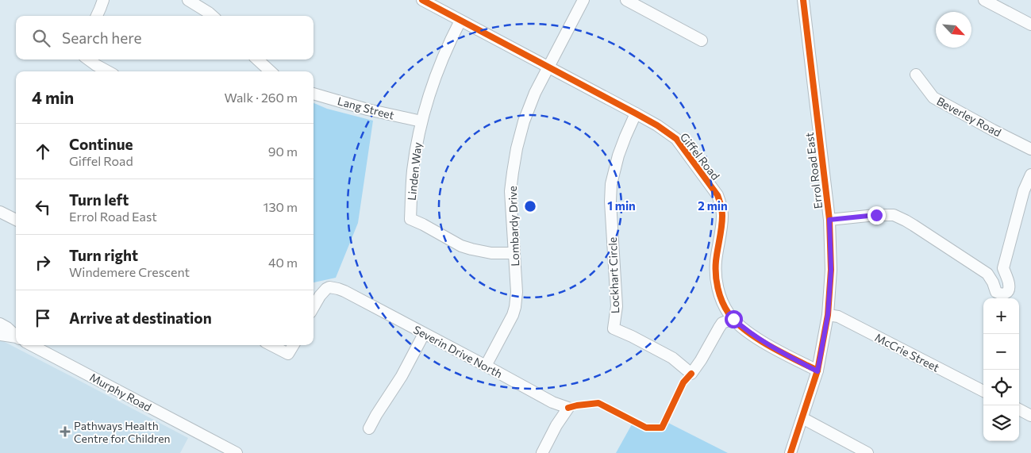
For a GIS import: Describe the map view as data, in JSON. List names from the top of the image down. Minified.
{"streets":{"street":["Lang Street","Beverley Road","Giffel Road","Errol Road East","Linden Way","Lombardy Drive","Lockhart Circle","Severin Drive North","McCrie Street","Murphy Road"]},"crossings":[["Lang Street","Linden Way"],["Giffel Road","Errol Road East"],["Giffel Road","Linden Way"],["Giffel Road","Lombardy Drive"],["Giffel Road","Lockhart Circle"],["Errol Road East","McCrie Street"],["Linden Way","Lombardy Drive"],["Lombardy Drive","Severin Drive North"]],"places":{"health":["Pathways Health Centre for Children"]},"north":"bottom right","page":{"search":"Search here","heading":["4 min","Walk · 260 m"],"list":[["Continue","Giffel Road","90 m"],["Turn left","Errol Road East","130 m"],["Turn right","Windemere Crescent","40 m"],"Arrive at destination"],"map_buttons":["+","−"]},"rings":["1 min","2 min"]}
